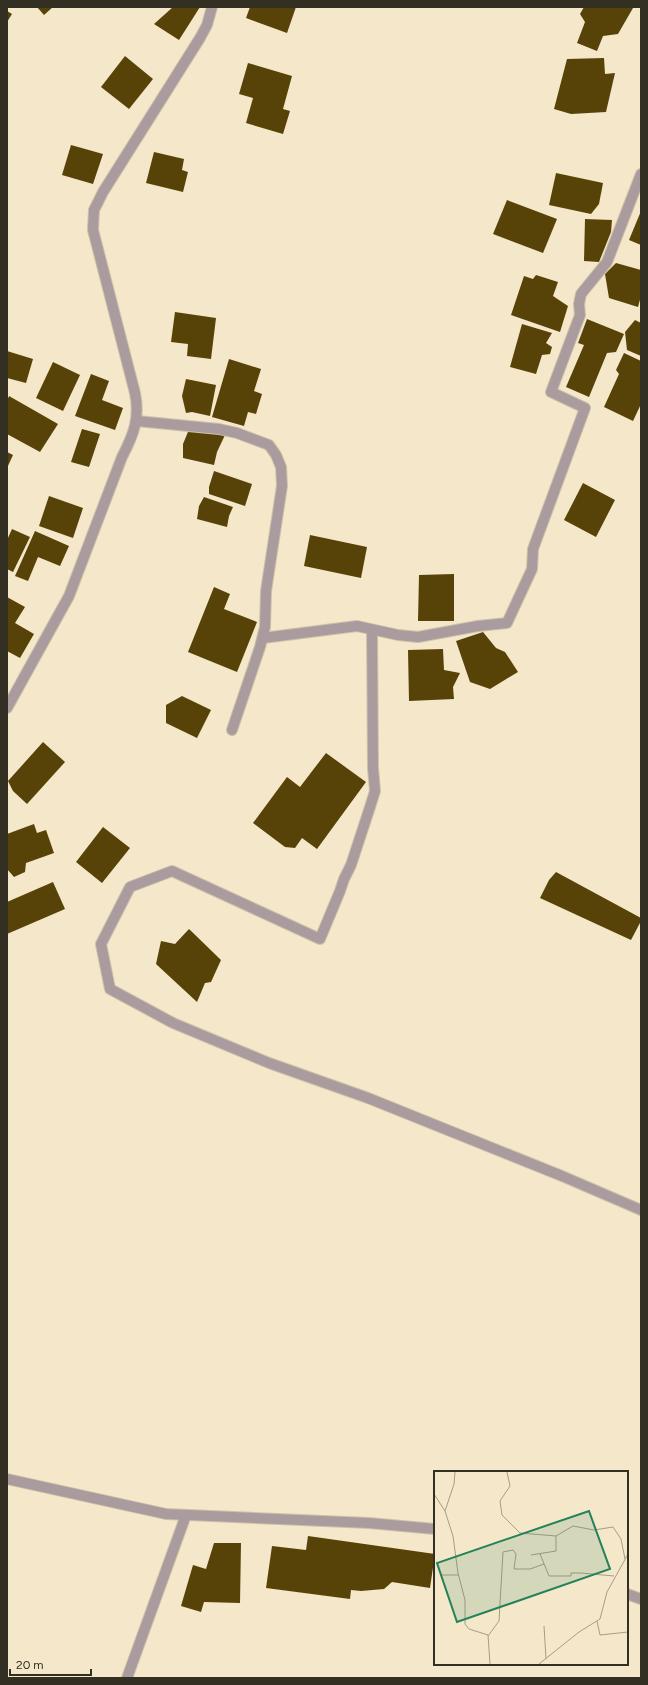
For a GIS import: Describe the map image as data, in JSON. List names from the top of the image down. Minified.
{"scale_bar":"20 m"}
